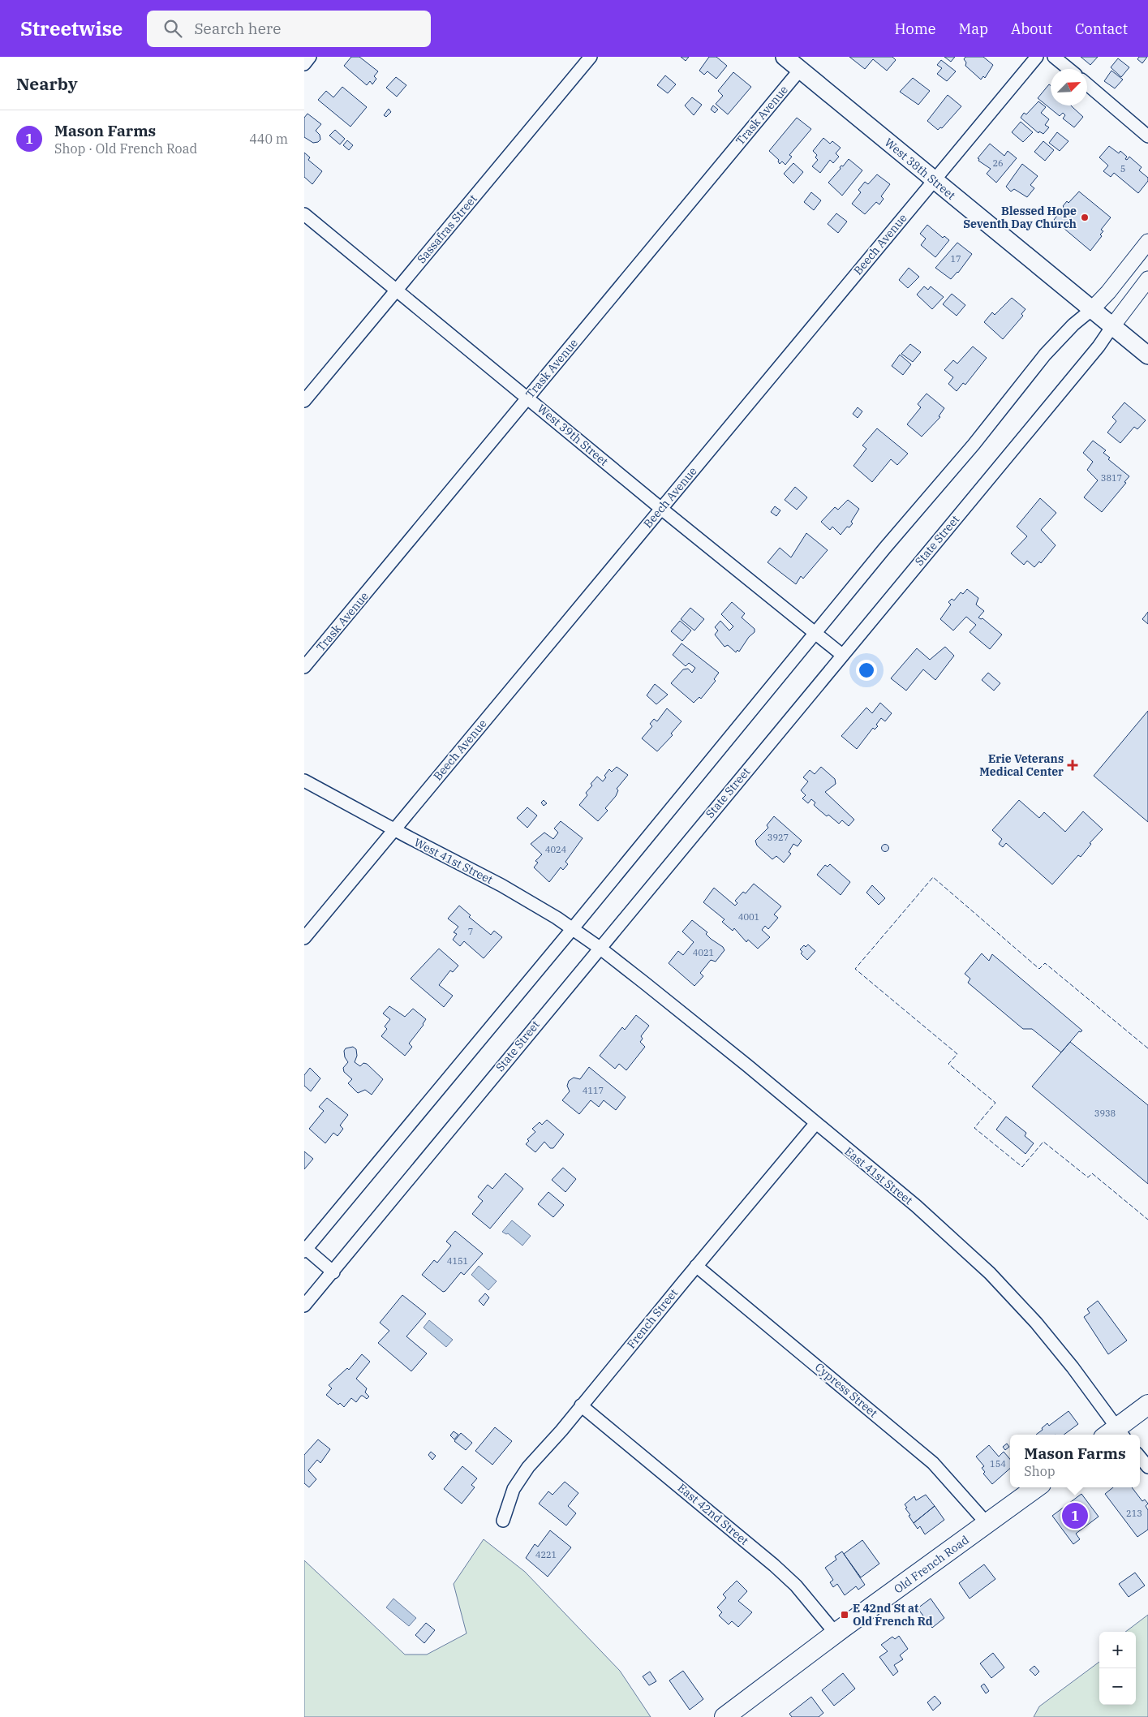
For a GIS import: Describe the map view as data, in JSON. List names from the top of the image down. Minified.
{"streets":{"main road":["West 38th Street","Old French Road"],"street":["Trask Avenue","Sassafras Street","Beech Avenue","West 39th Street","State Street","West 41st Street","East 41st Street","French Street","Cypress Street","East 42nd Street"]},"crossings":[["Trask Avenue","West 38th Street"],["Trask Avenue","West 39th Street"],["West 38th Street","Beech Avenue"],["West 38th Street","State Street"],["Sassafras Street","West 39th Street"],["Beech Avenue","West 39th Street"],["Beech Avenue","West 41st Street"],["West 39th Street","State Street"],["State Street","West 41st Street"],["State Street","East 41st Street"],["West 41st Street","East 41st Street"],["East 41st Street","French Street"],["French Street","Cypress Street"],["French Street","East 42nd Street"],["Cypress Street","Old French Road"],["East 42nd Street","Old French Road"]],"places":{"other":["Blessed Hope Seventh Day Church"],"health":["Erie Veterans Medical Center"],"transit":["E 42nd St at Old French Rd"]},"house_numbers":["26","5","17","3817","3927","4024","4001","7","4021","4117","3938","4151","154","213","4221"],"north":"top right","page":{"header":"Streetwise","search":"Search here","nav":["Home","Map","About","Contact"],"heading":"Nearby","list":[{"mark":"1","name":"Mason Farms","note":"Shop · Old French Road","value":"440 m"}],"popup":["Mason Farms","Shop"],"pins":"1","map_buttons":["+","−"]}}
